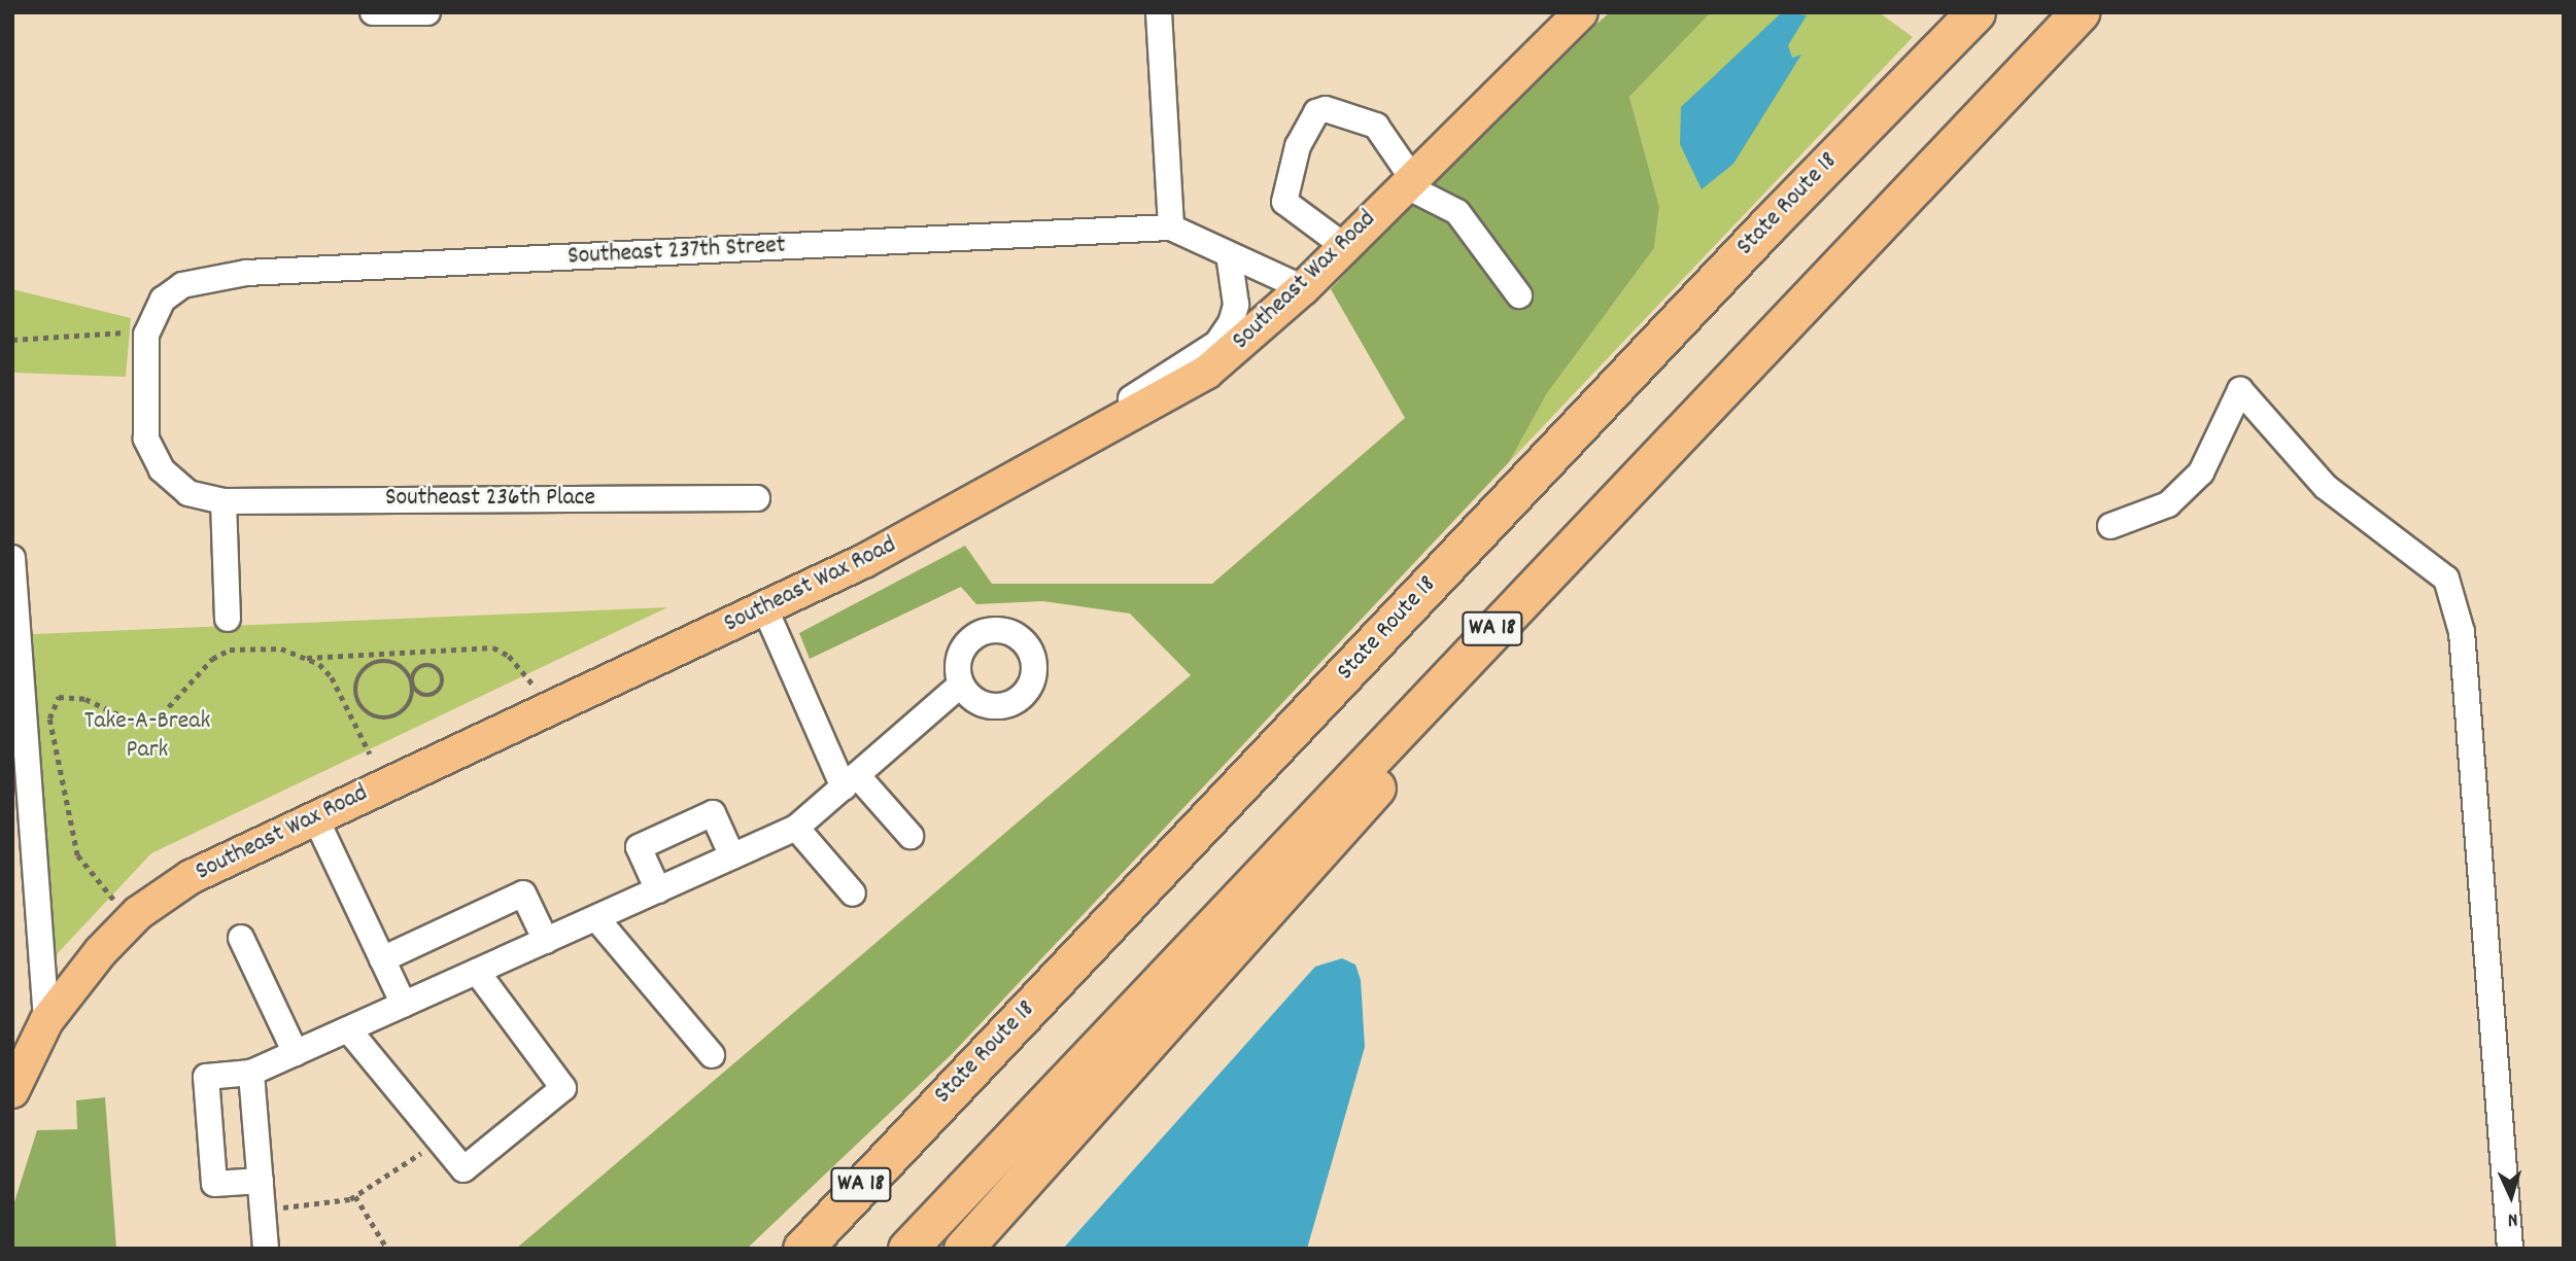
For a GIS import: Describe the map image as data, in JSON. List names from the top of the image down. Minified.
{"streets":{"highway":["State Route 18","WA 18"],"main road":["Southeast Wax Road"],"street":["Southeast 237th Street","Southeast 236th Place"]},"crossings":[["Southeast 237th Street","Southeast Wax Road"],["Southeast 237th Street","Southeast 236th Place"]],"parks":["Take-A-Break Park"],"north":"bottom"}
